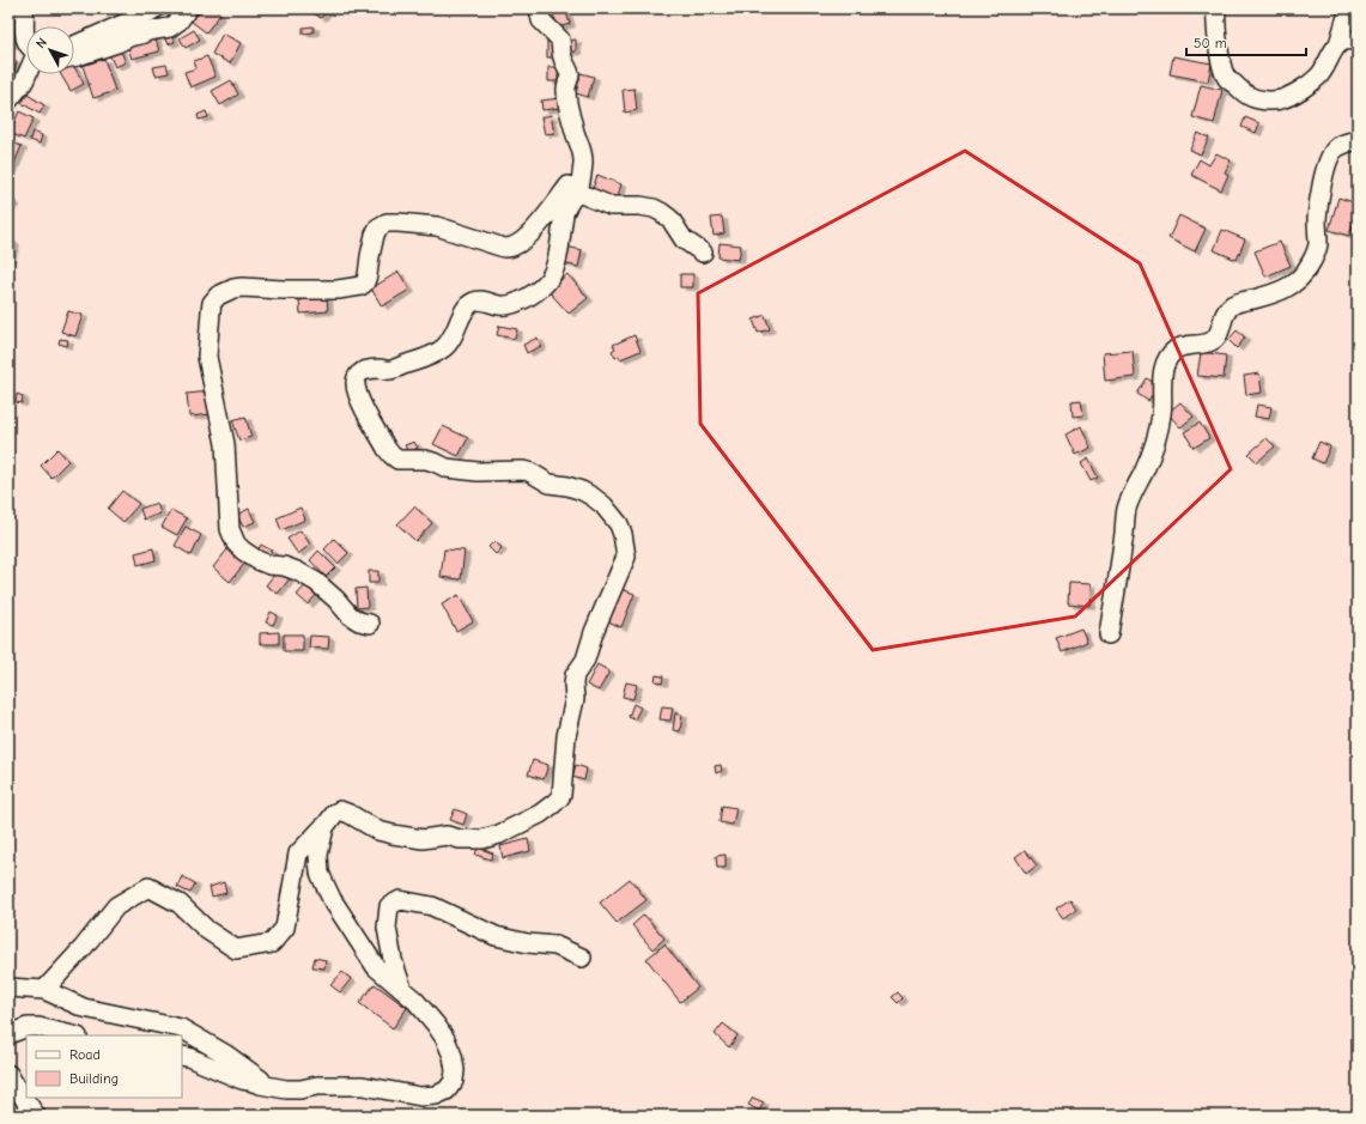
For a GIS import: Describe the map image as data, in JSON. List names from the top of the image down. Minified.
{"legend":["Road","Building"],"scale_bar":"50 m","north":"top left"}
